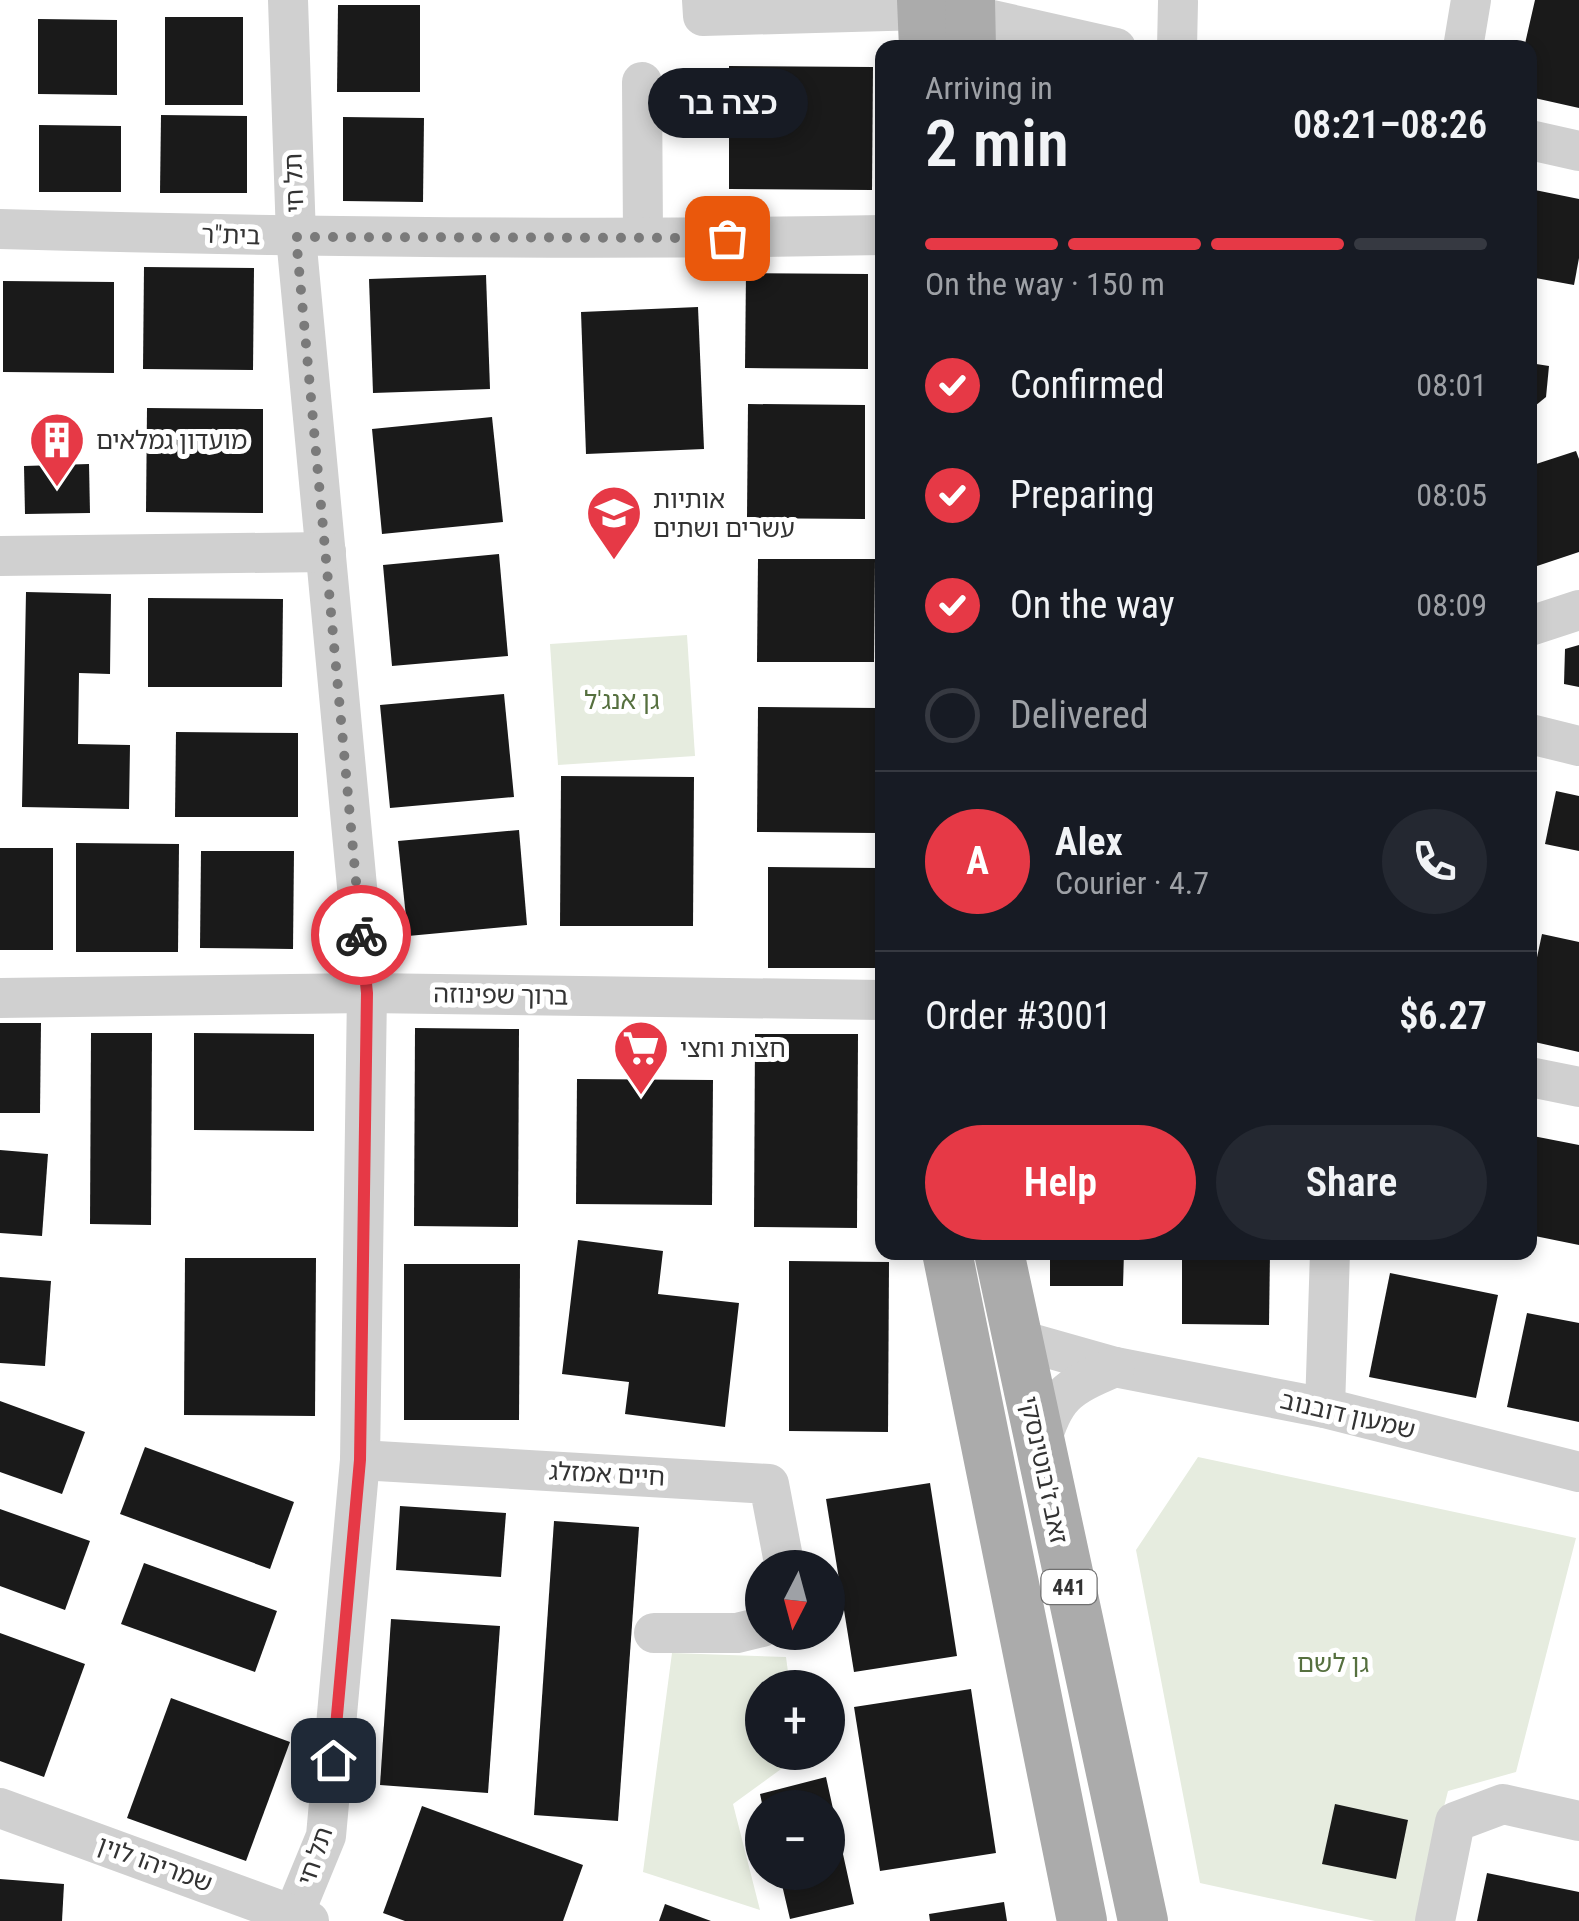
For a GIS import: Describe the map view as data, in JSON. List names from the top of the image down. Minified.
{"streets":{"main road":["זאב ז'בוטינסקי","441"],"street":["תל חי","בית\"ר","ברוך שפינוזה","שמעון דובנוב","חיים אמזלג","שמריהו לוין"]},"crossings":[["תל חי","בית\"ר"],["תל חי","ברוך שפינוזה"],["תל חי","חיים אמזלג"],["תל חי","שמריהו לוין"],["שמעון דובנוב","זאב ז'בוטינסקי"]],"parks":["גן אנג'ל","גן לשם"],"places":{"other":["כצה בר"],"building":["מועדון גמלאים"],"school or university":["אותיות עשרים ושתים"],"supermarket":["חצות וחצי"]},"north":"bottom","page":{"heading":["2 min","Arriving in","08:21–08:26"],"panel":["Alex","Courier · 4.7","Order #3001","$6.27"],"bubble":"כצה בר","bar":"On the way · 150 m","list":[["Confirmed","08:01"],["Preparing","08:05"],["On the way","08:09"],"Delivered"],"round":"A","buttons":["Help","Share"],"map_buttons":["+","−"]}}
